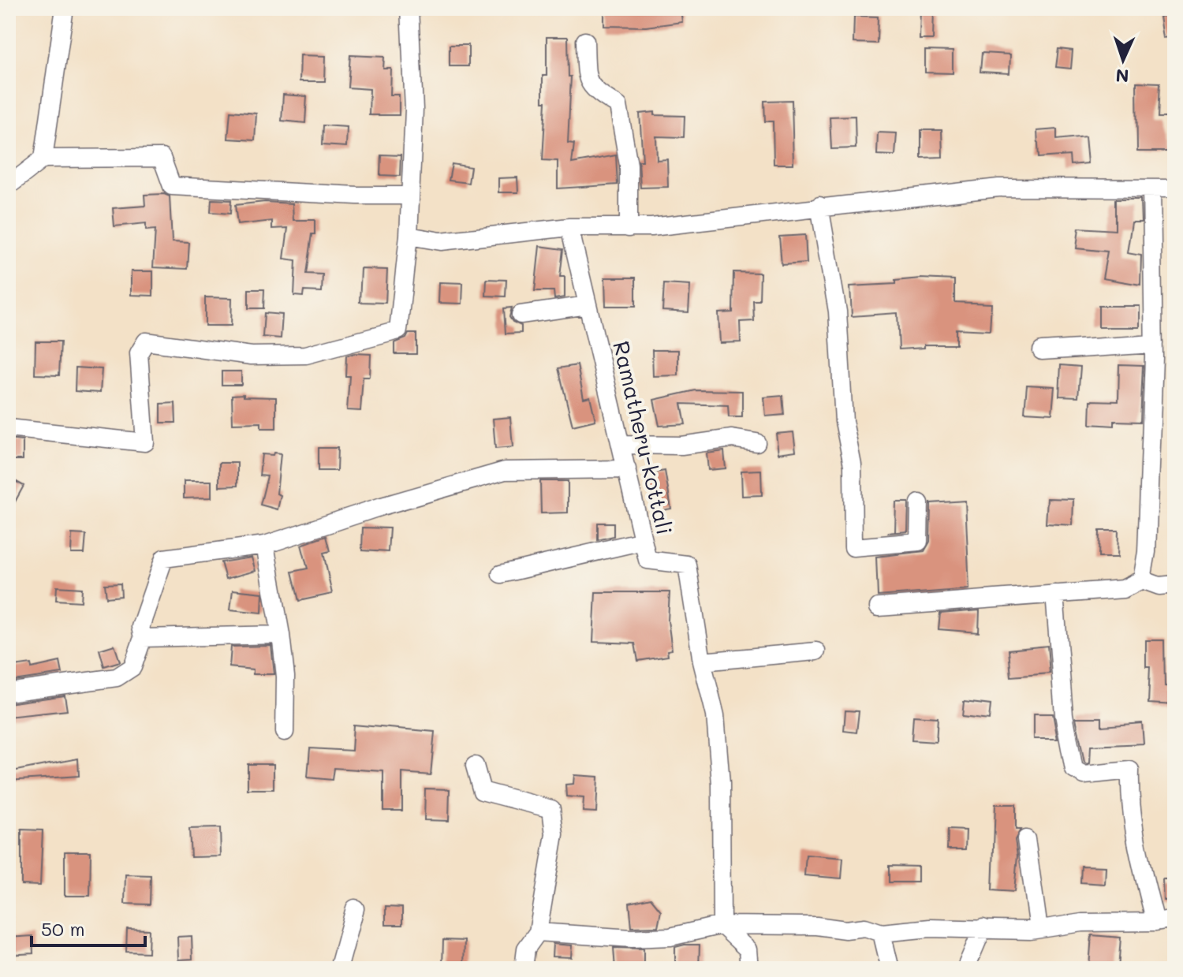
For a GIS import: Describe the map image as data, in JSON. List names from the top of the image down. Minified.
{"streets":{"street":["Ramatheru-kottali"]},"scale_bar":"50 m","north":"bottom"}
